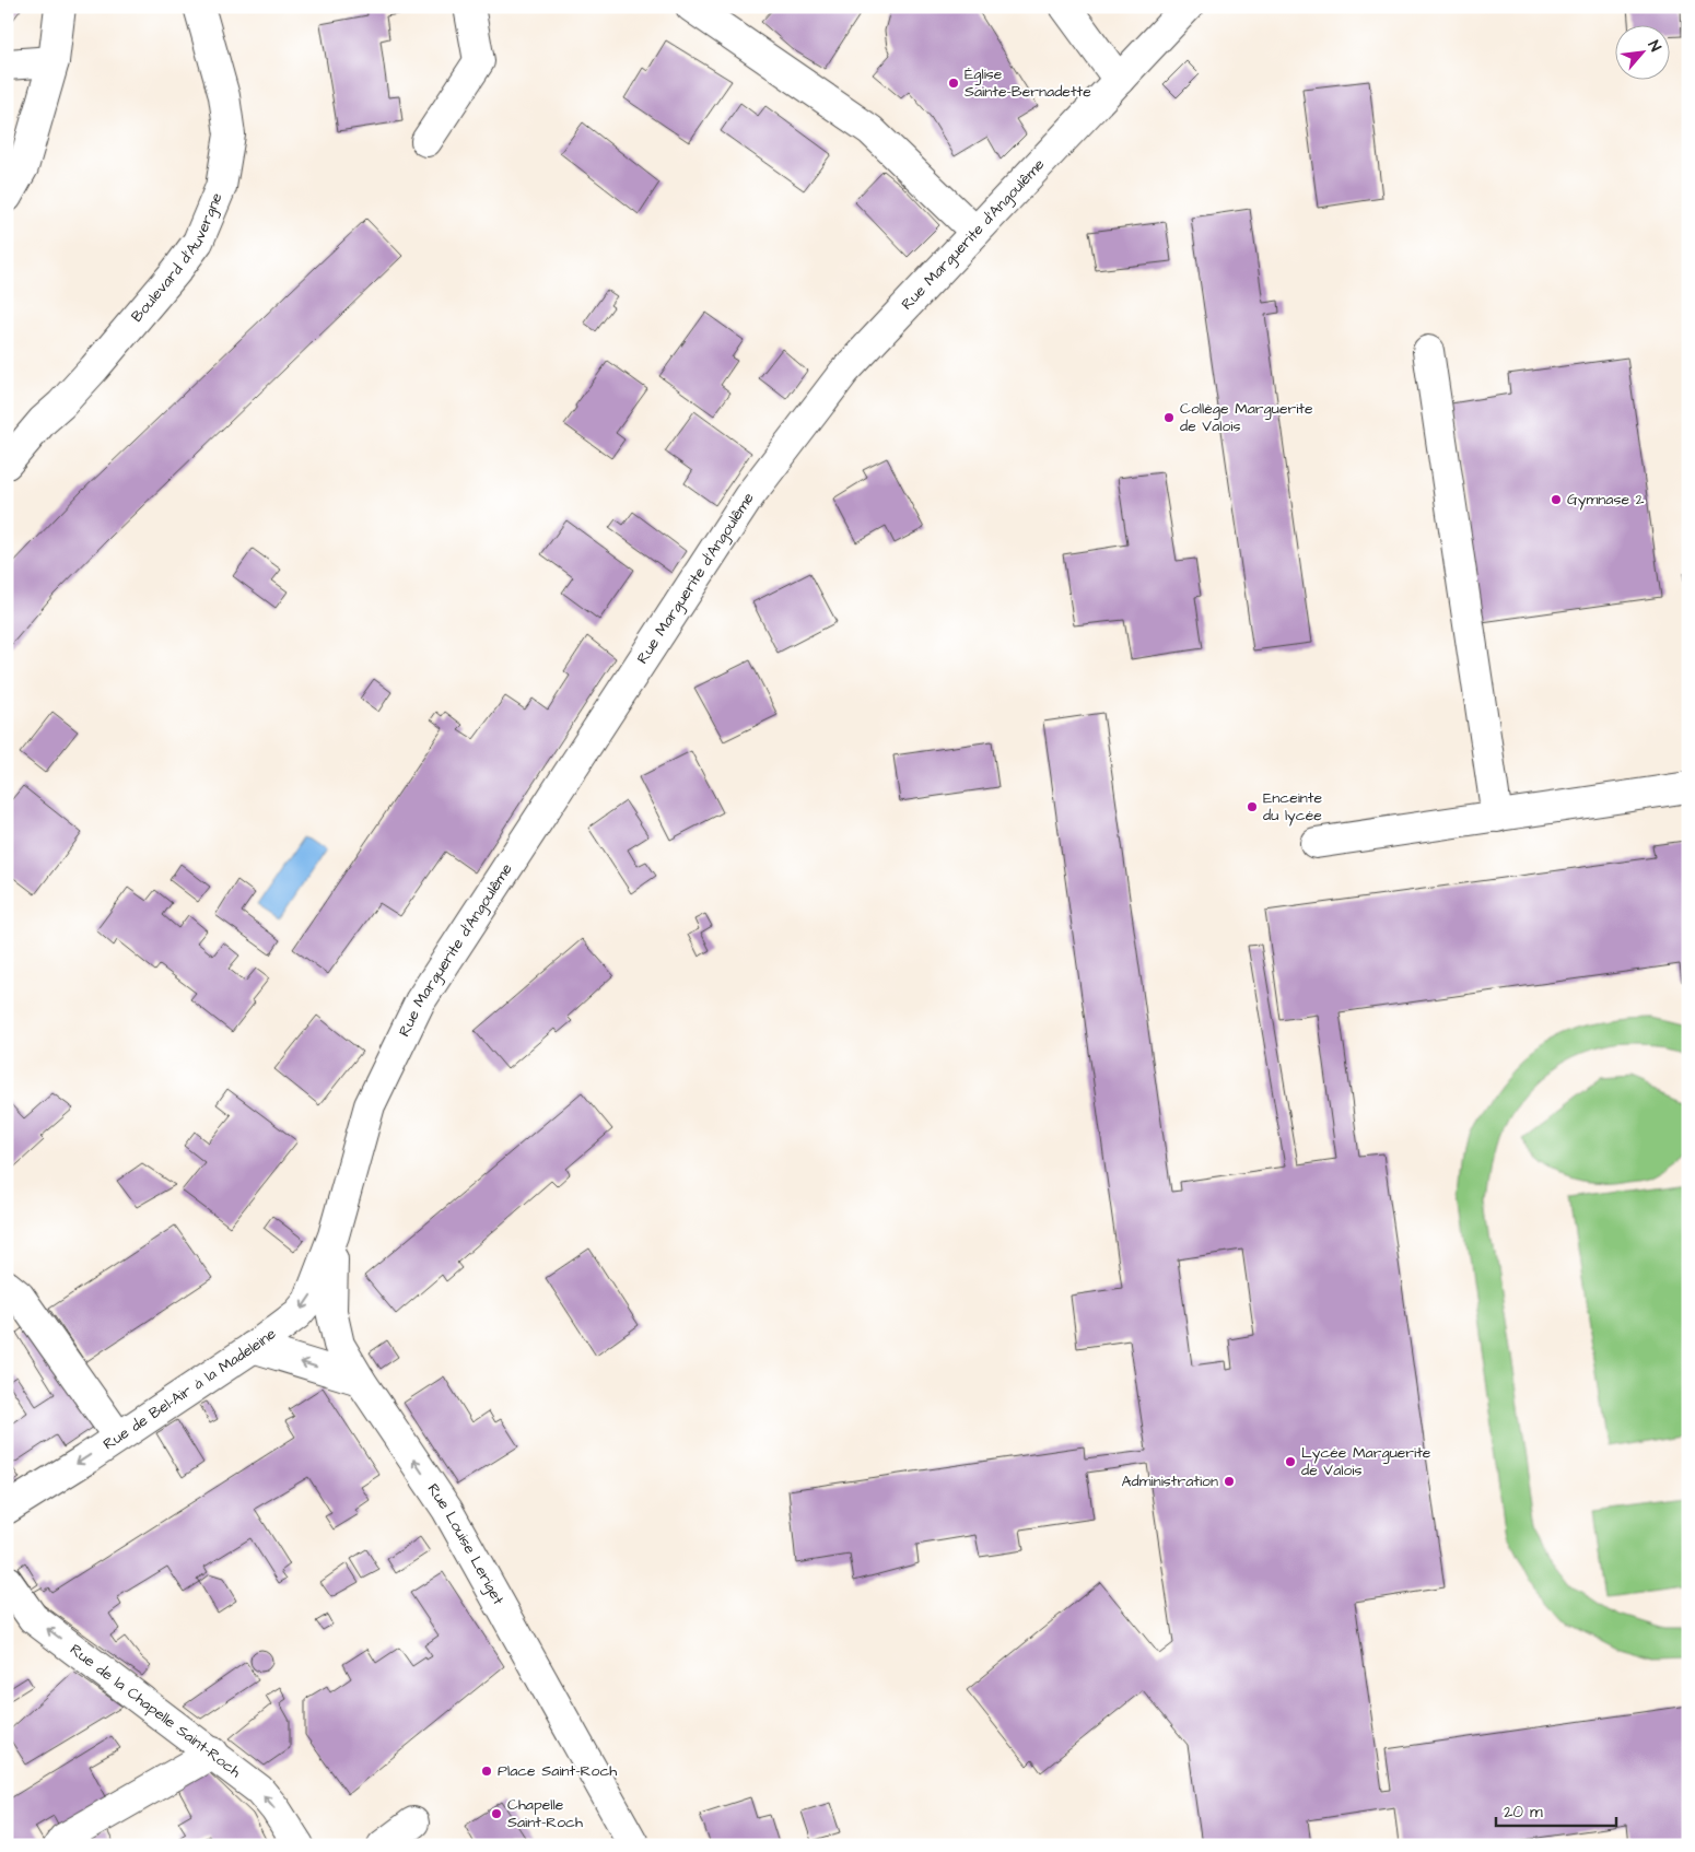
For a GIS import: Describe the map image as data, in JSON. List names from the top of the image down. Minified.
{"streets":{"street":["Rue Marguerite d'Angoulême","Boulevard d'Auvergne","Rue de Bel-Air à la Madeleine","Rue Louise Leriget","Rue de la Chapelle Saint-Roch"]},"crossings":[["Rue Marguerite d'Angoulême","Rue de Bel-Air à la Madeleine"],["Rue Marguerite d'Angoulême","Rue Louise Leriget"],["Rue de Bel-Air à la Madeleine","Rue Louise Leriget"]],"one_way":["Rue de Bel-Air à la Madeleine","Rue Louise Leriget","Rue de la Chapelle Saint-Roch"],"places":["Église Sainte-Bernadette","Collège Marguerite de Valois","Gymnase 2","Enceinte du lycée","Lycée Marguerite de Valois","Administration","Place Saint-Roch","Chapelle Saint-Roch"],"scale_bar":"20 m","north":"top right"}
